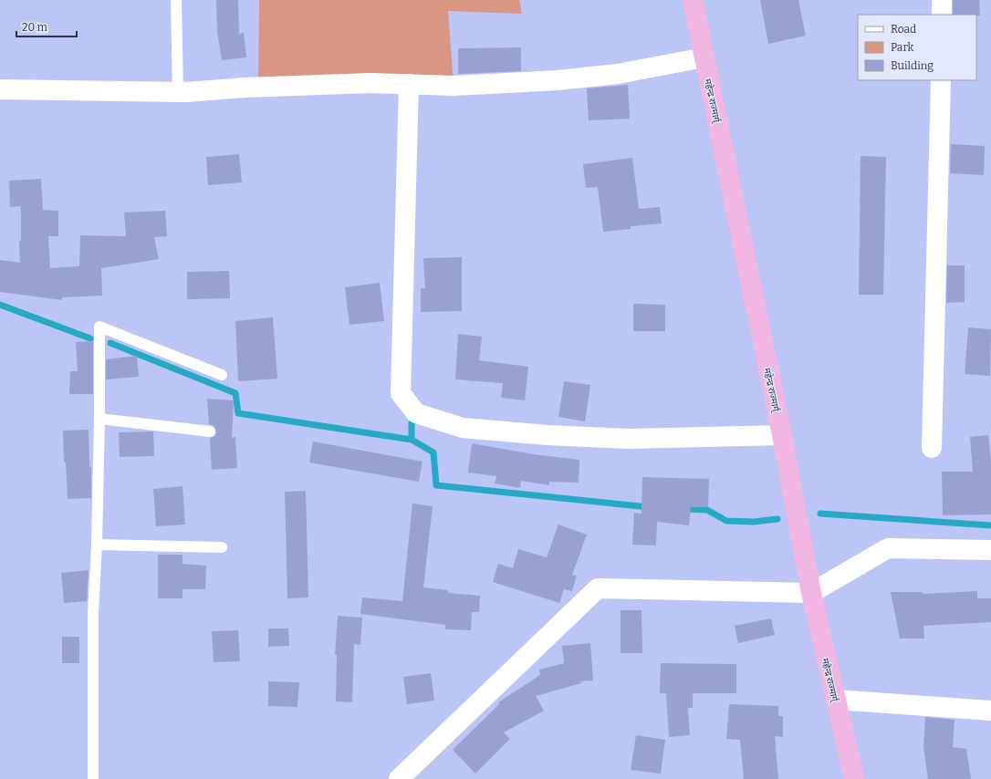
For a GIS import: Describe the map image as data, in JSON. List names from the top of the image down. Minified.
{"streets":{"highway":["महेन्द्र राज्मार्ग्"]},"legend":["Road","Park","Building"],"scale_bar":"20 m"}
